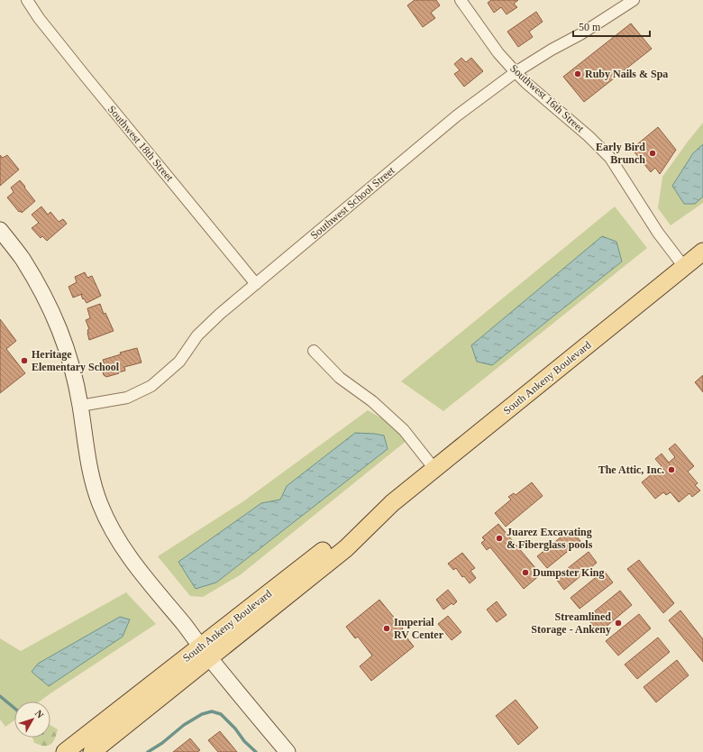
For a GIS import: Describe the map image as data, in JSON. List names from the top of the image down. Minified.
{"streets":{"main road":["South Ankeny Boulevard"],"street":["Southwest 16th Street","Southwest 18th Street","Southwest School Street"]},"crossings":[["Southwest 16th Street","Southwest School Street"],["Southwest 16th Street","South Ankeny Boulevard"],["Southwest 18th Street","Southwest School Street"]],"places":["Ruby Nails & Spa","Early Bird Brunch","Heritage Elementary School","The Attic, Inc.","Juarez Excavating & Fiberglass pools","Dumpster King","Streamlined Storage - Ankeny","Imperial RV Center"],"scale_bar":"50 m","north":"top right"}
